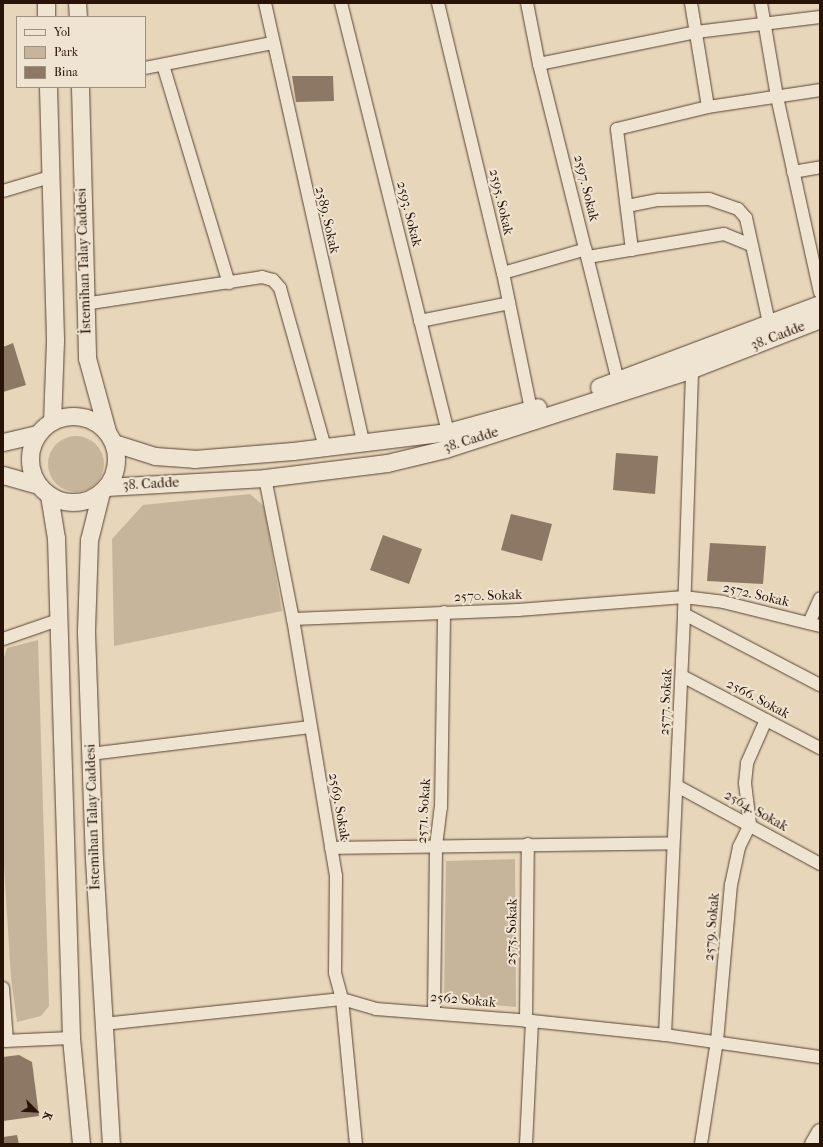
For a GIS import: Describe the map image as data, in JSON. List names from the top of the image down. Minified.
{"streets":{"street":["2597. Sokak","2595. Sokak","2593. Sokak","2589. Sokak","İstemihan Talay Caddesi","38. Cadde","2572. Sokak","2570. Sokak","2566. Sokak","2577. Sokak","2569. Sokak","2571. Sokak","2564. Sokak","2579. Sokak","2575. Sokak","2562 Sokak"]},"crossings":[["2597. Sokak","38. Cadde"],["2595. Sokak","38. Cadde"],["2593. Sokak","38. Cadde"],["2589. Sokak","38. Cadde"],["İstemihan Talay Caddesi","38. Cadde"],["İstemihan Talay Caddesi","2562 Sokak"],["38. Cadde","2577. Sokak"],["38. Cadde","2569. Sokak"],["2572. Sokak","2570. Sokak"],["2572. Sokak","2577. Sokak"],["2570. Sokak","2577. Sokak"],["2570. Sokak","2569. Sokak"],["2570. Sokak","2571. Sokak"],["2566. Sokak","2577. Sokak"],["2577. Sokak","2564. Sokak"],["2577. Sokak","2562 Sokak"],["2569. Sokak","2562 Sokak"],["2571. Sokak","2562 Sokak"],["2564. Sokak","2579. Sokak"],["2579. Sokak","2562 Sokak"],["2575. Sokak","2562 Sokak"]],"legend":["Yol","Park","Bina"],"north":"bottom right"}
